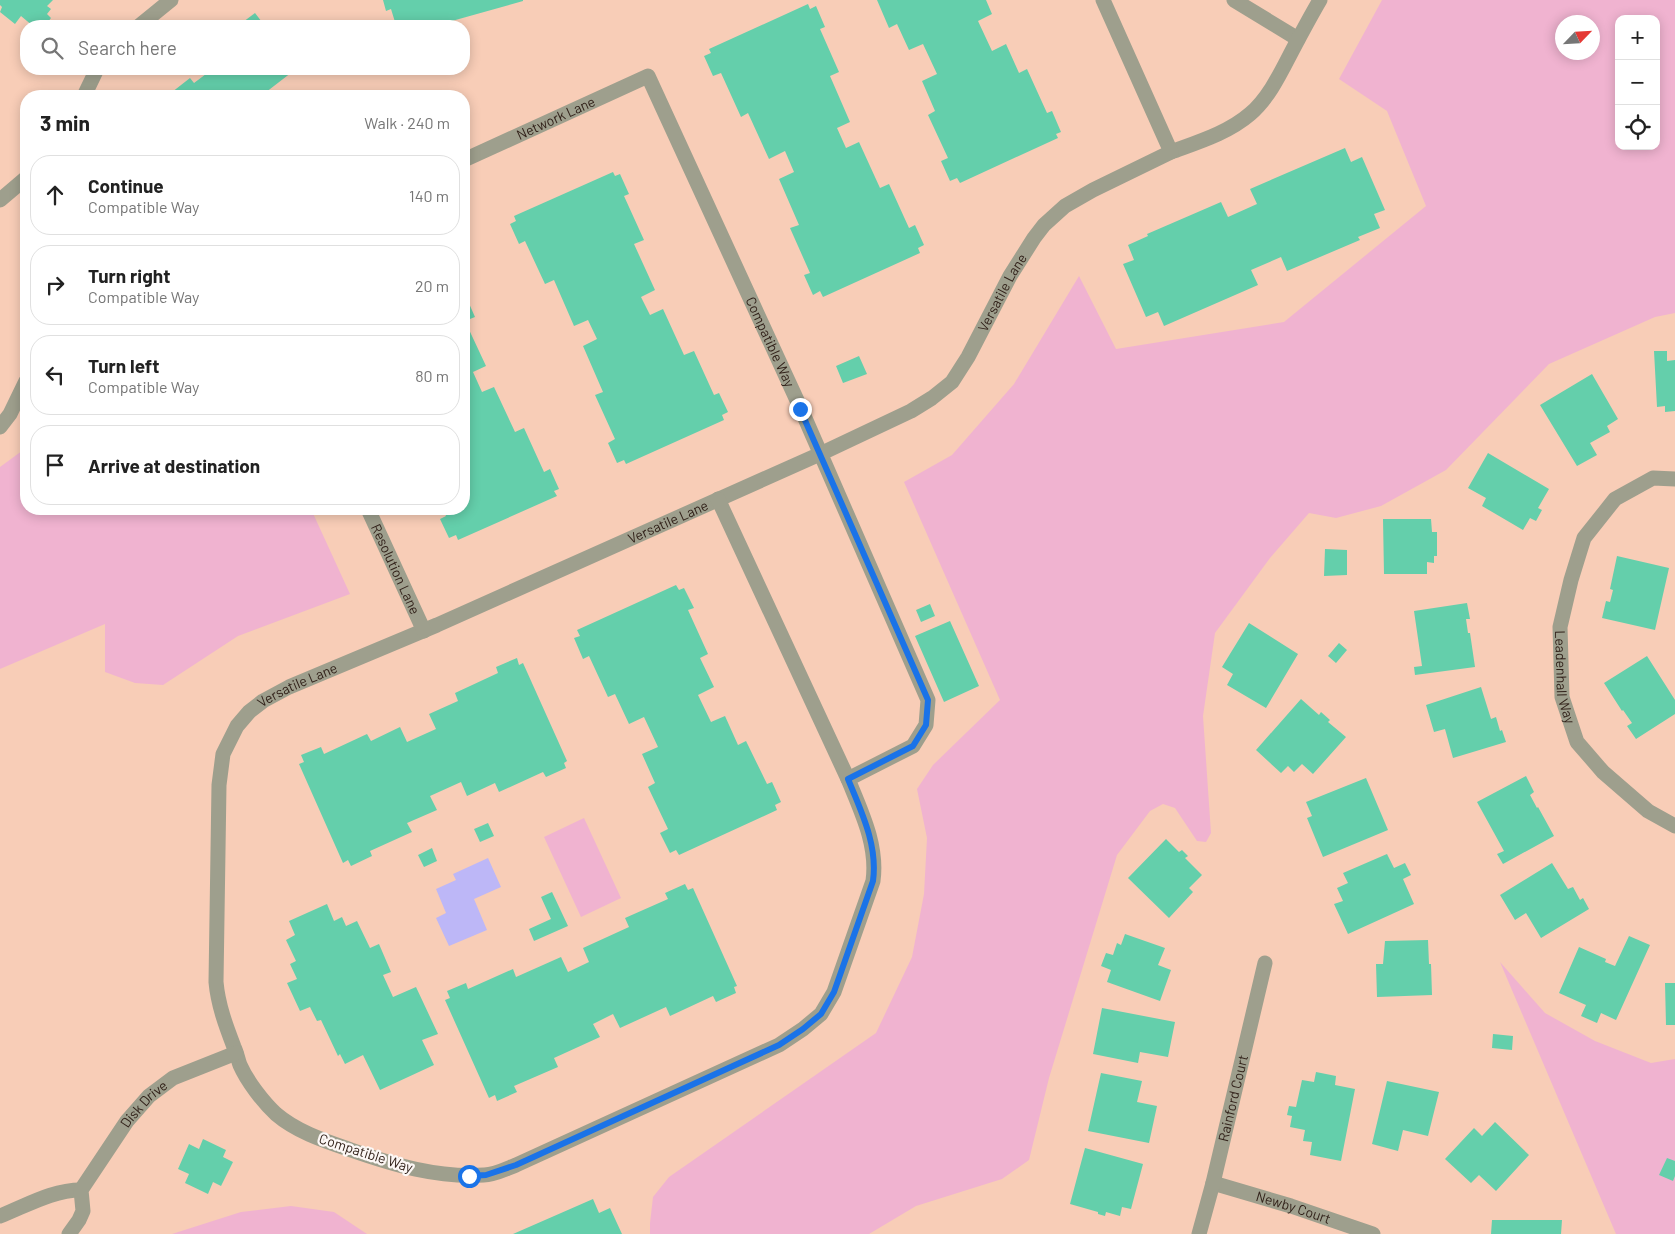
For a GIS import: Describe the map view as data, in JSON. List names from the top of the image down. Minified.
{"streets":{"street":["Network Lane","Versatile Lane","Compatible Way","Resolution Lane","Leadenhall Way","Rainford Court","Disk Drive","Newby Court"]},"crossings":[["Network Lane","Compatible Way"],["Versatile Lane","Compatible Way"],["Versatile Lane","Resolution Lane"],["Versatile Lane","Disk Drive"],["Compatible Way","Disk Drive"],["Rainford Court","Newby Court"]],"north":"top right","page":{"map_buttons":["+","−"],"search":"Search here","heading":["3 min","Walk · 240 m"],"list":[["Continue","Compatible Way","140 m"],["Turn right","Compatible Way","20 m"],["Turn left","Compatible Way","80 m"],"Arrive at destination"]}}
